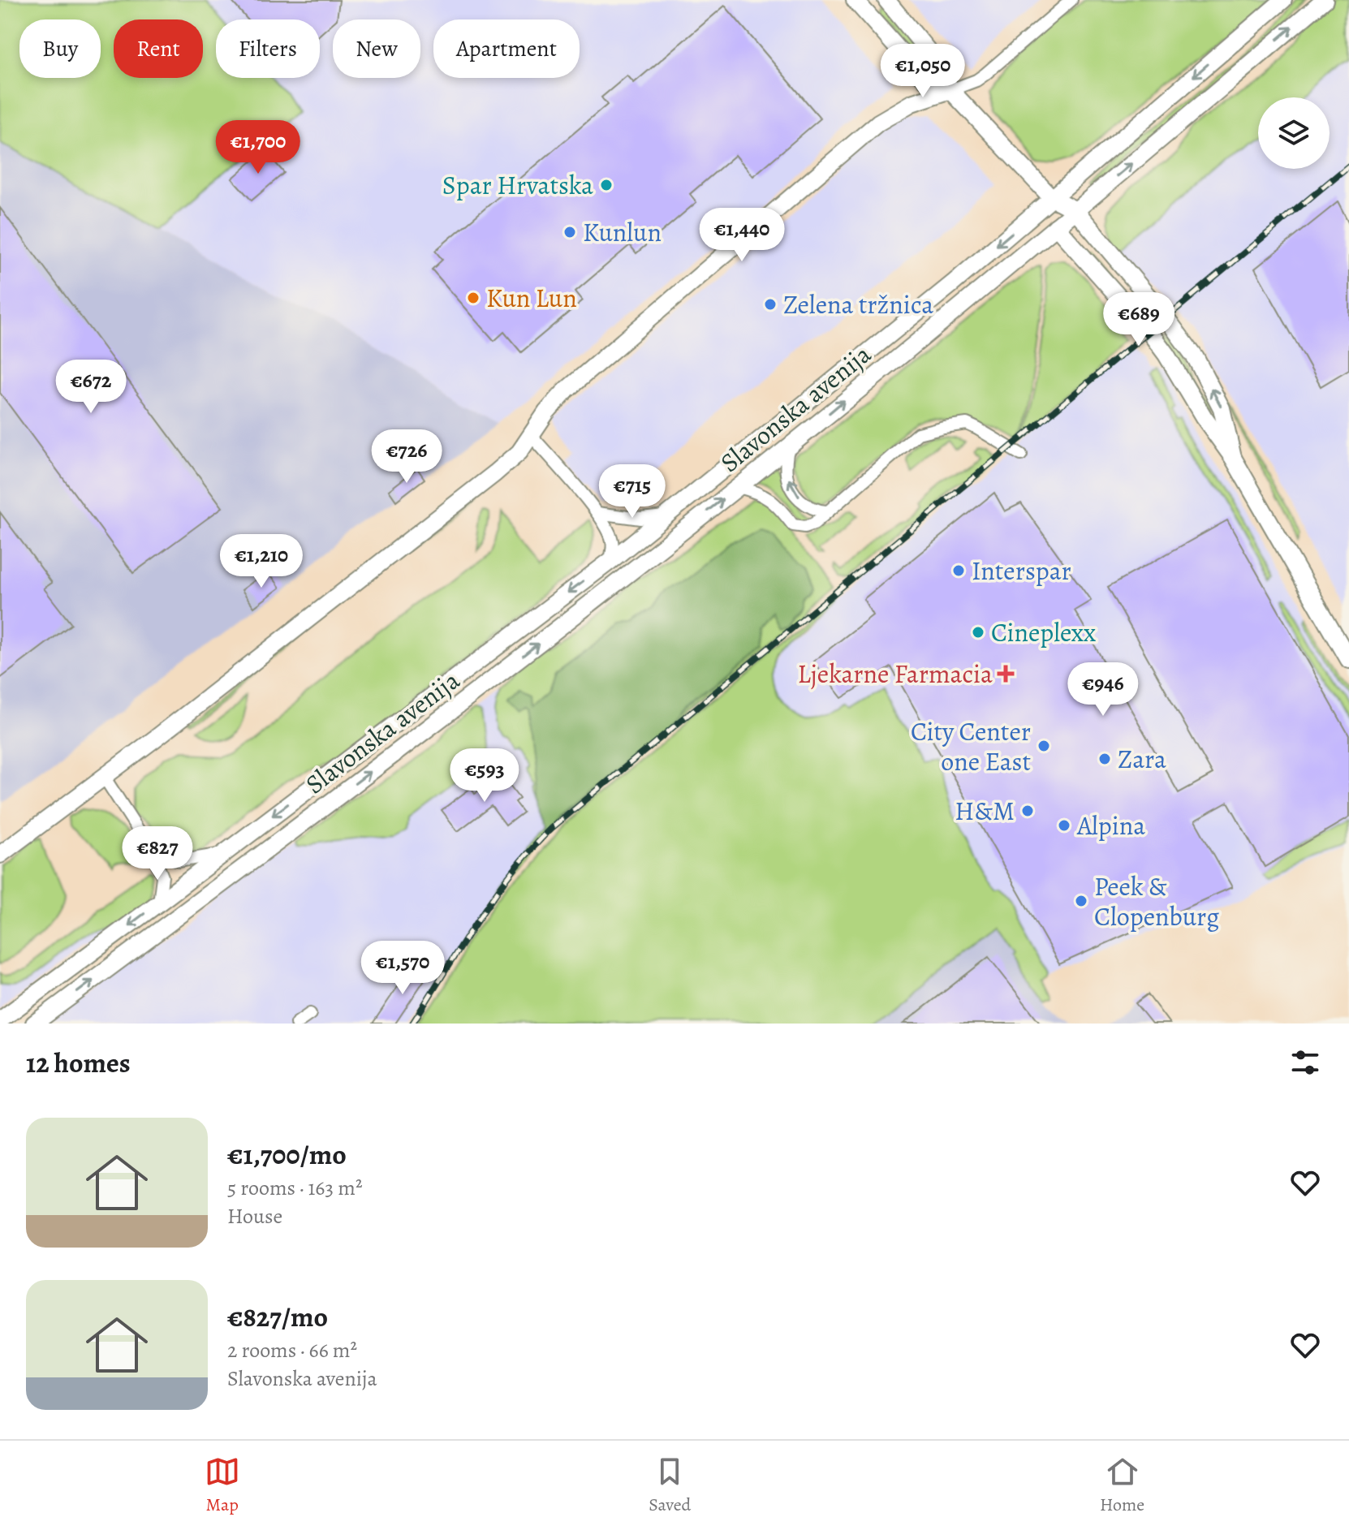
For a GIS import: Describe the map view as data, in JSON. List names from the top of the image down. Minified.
{"streets":{"main road":["Slavonska avenija"]},"places":{"other":["Spar Hrvatska","Kunlun","Kun Lun","Zelena tržnica","Interspar","Cineplexx","City Center one East","Zara","H&M","Alpina","Peek & Clopenburg"],"health":["Ljekarne Farmacia"]},"page":{"chip":["Buy","Rent","Filters","New","Apartment"],"price":["€1,050","€1,700","€1,440","€689","€672","€726","€715","€1,210","€946","€593","€827","€1,570"],"heading":"12 homes","list":[{"name":"€1,700/mo","note":"5 rooms · 163 m² · House"},{"name":"€827/mo","note":"2 rooms · 66 m² · Slavonska avenija"}],"tabs":["Map","Saved","Home"]}}
